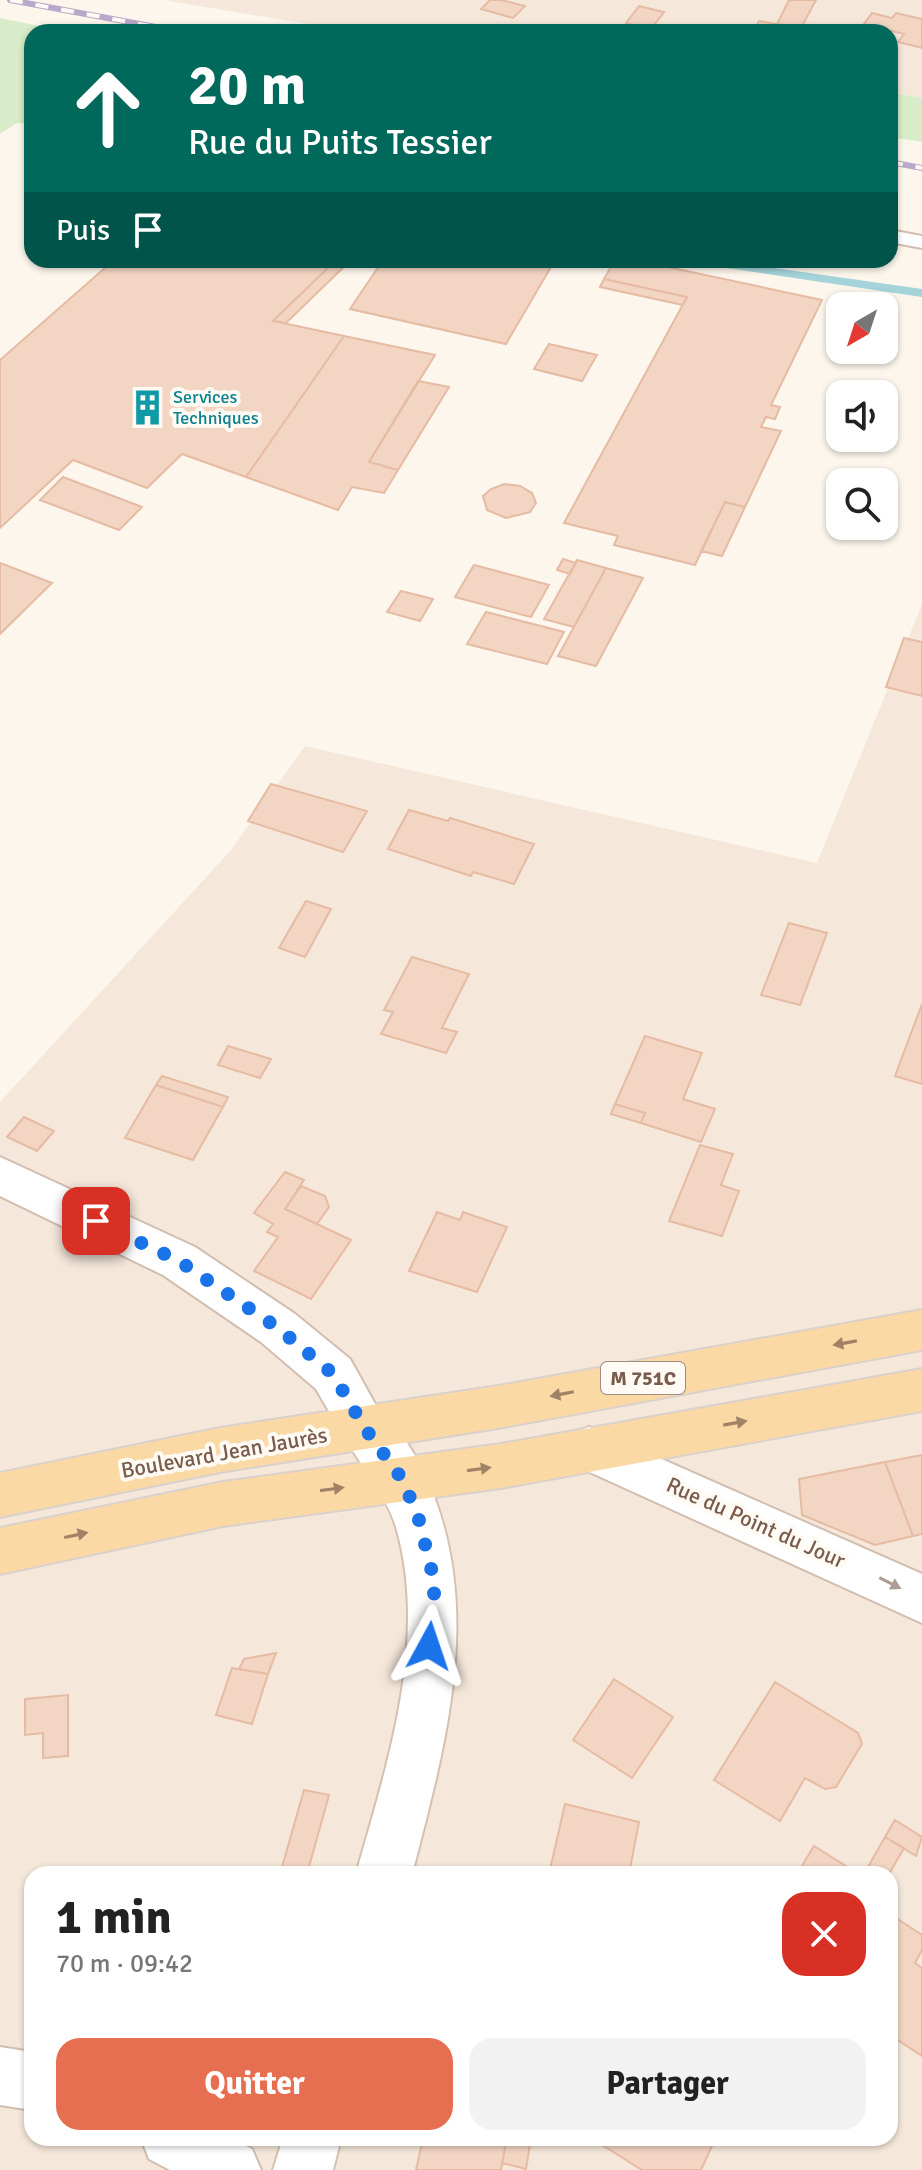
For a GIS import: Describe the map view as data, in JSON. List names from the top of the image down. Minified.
{"streets":{"main road":["M 751C","Boulevard Jean Jaurès"],"street":["Rue du Point du Jour"]},"one_way":["Rue du Point du Jour"],"places":{"building":["Services Techniques"]},"north":"bottom left","page":{"turn":["20 m","Rue du Puits Tessier"],"then":"Puis","heading":["1 min","70 m · 09:42"],"buttons":["Quitter","Partager"]}}
